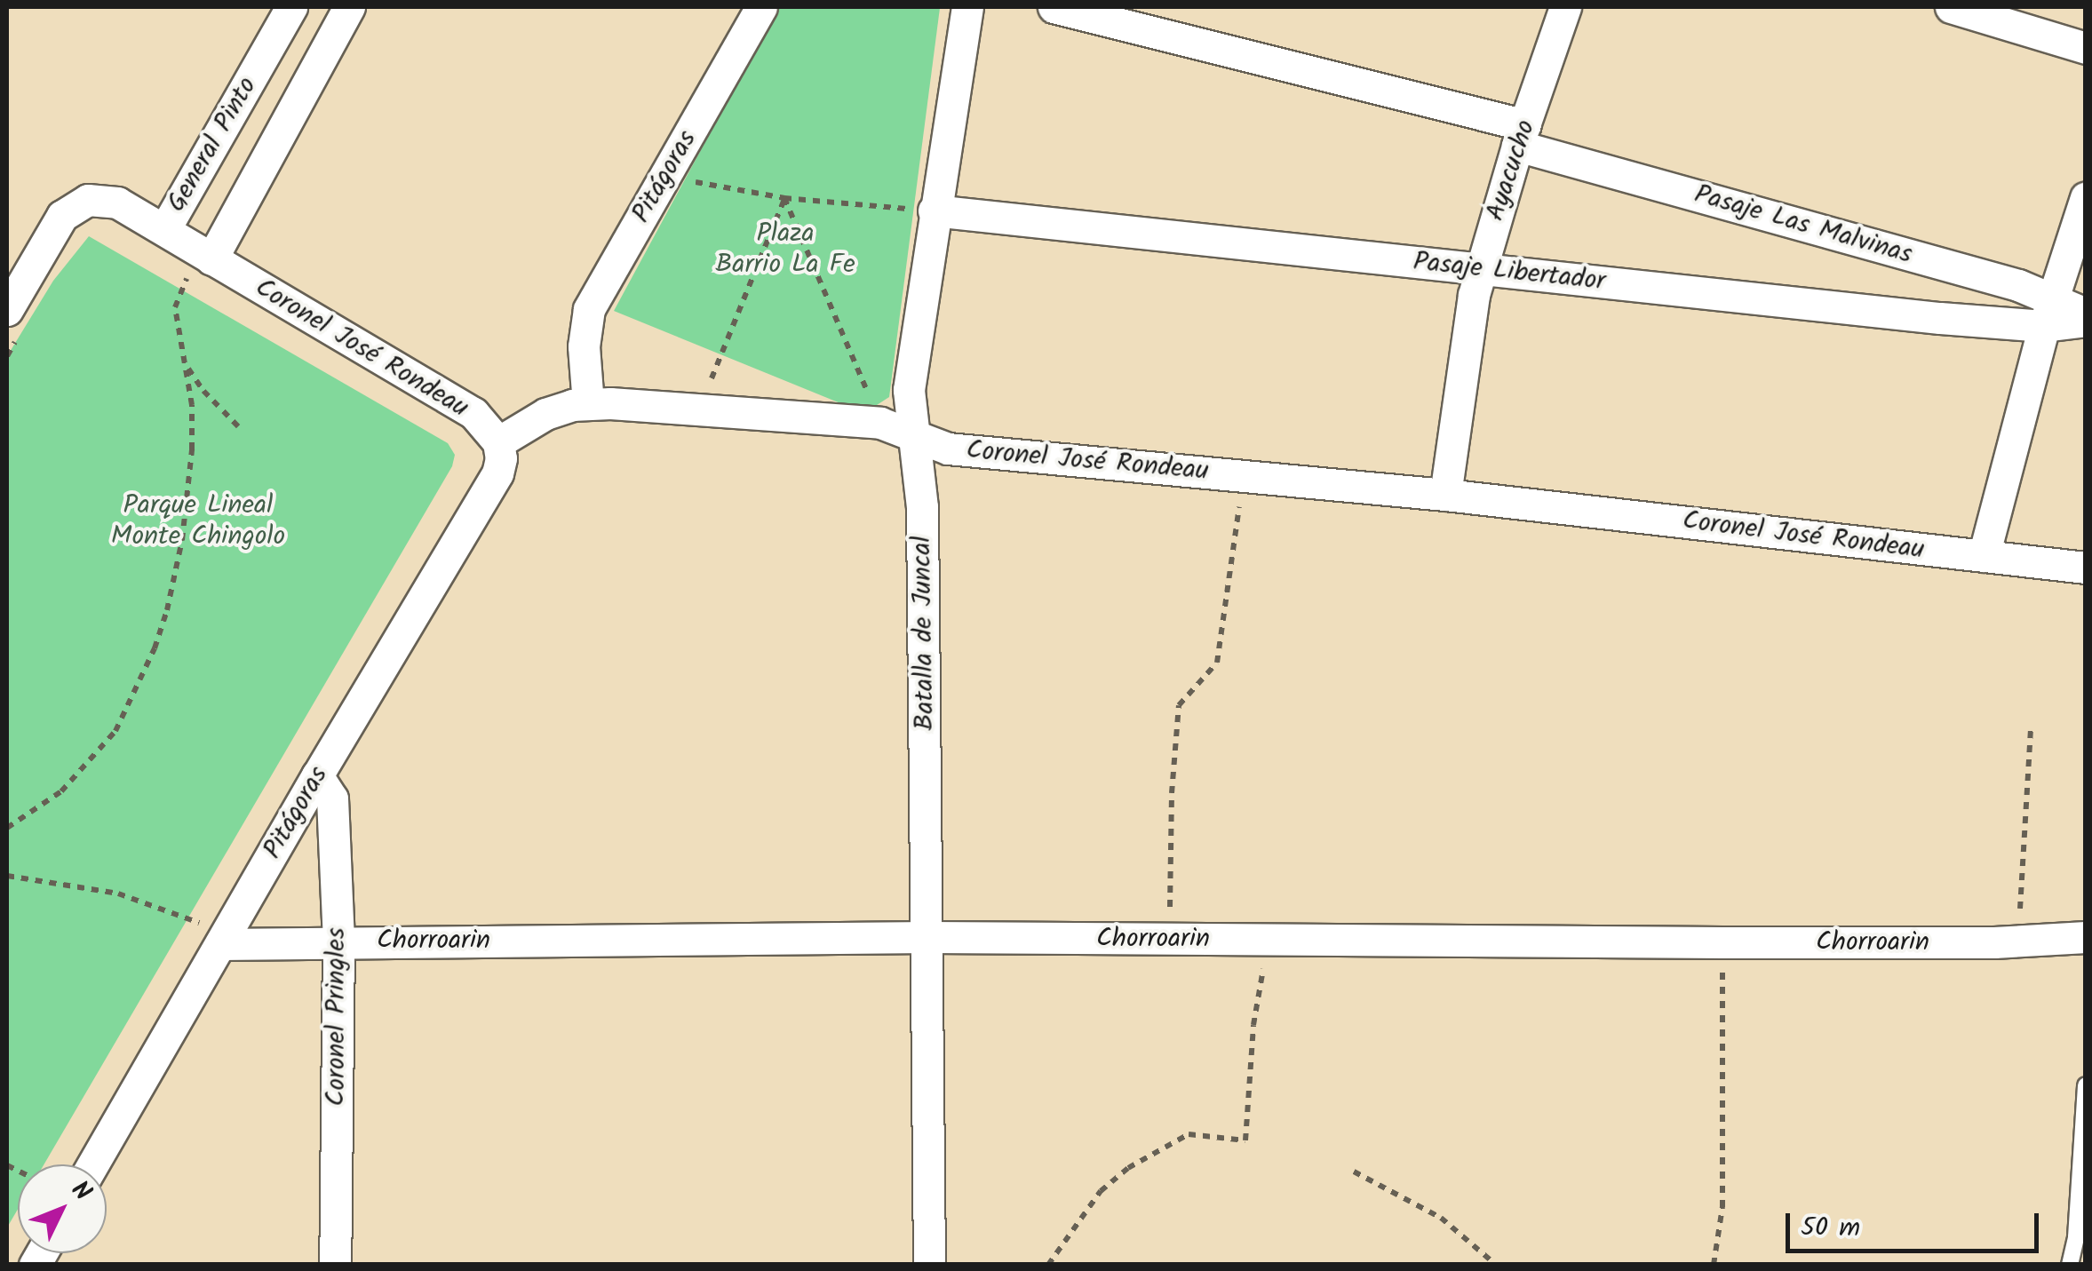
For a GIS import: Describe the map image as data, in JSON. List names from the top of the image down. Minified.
{"streets":{"street":["General Pinto","Ayacucho","Pitágoras","Pasaje Las Malvinas","Pasaje Libertador","Coronel José Rondeau","Batalla de Juncal","Chorroarin","Coronel Pringles"]},"crossings":[["General Pinto","Coronel José Rondeau"],["Ayacucho","Pasaje Las Malvinas"],["Ayacucho","Pasaje Libertador"],["Ayacucho","Coronel José Rondeau"],["Pitágoras","Coronel José Rondeau"],["Pitágoras","Chorroarin"],["Pitágoras","Coronel Pringles"],["Pasaje Las Malvinas","Pasaje Libertador"],["Pasaje Libertador","Batalla de Juncal"],["Coronel José Rondeau","Batalla de Juncal"],["Batalla de Juncal","Chorroarin"],["Chorroarin","Coronel Pringles"]],"parks":["Plaza Barrio La Fe","Parque Lineal Monte Chingolo"],"scale_bar":"50 m","north":"top right"}
